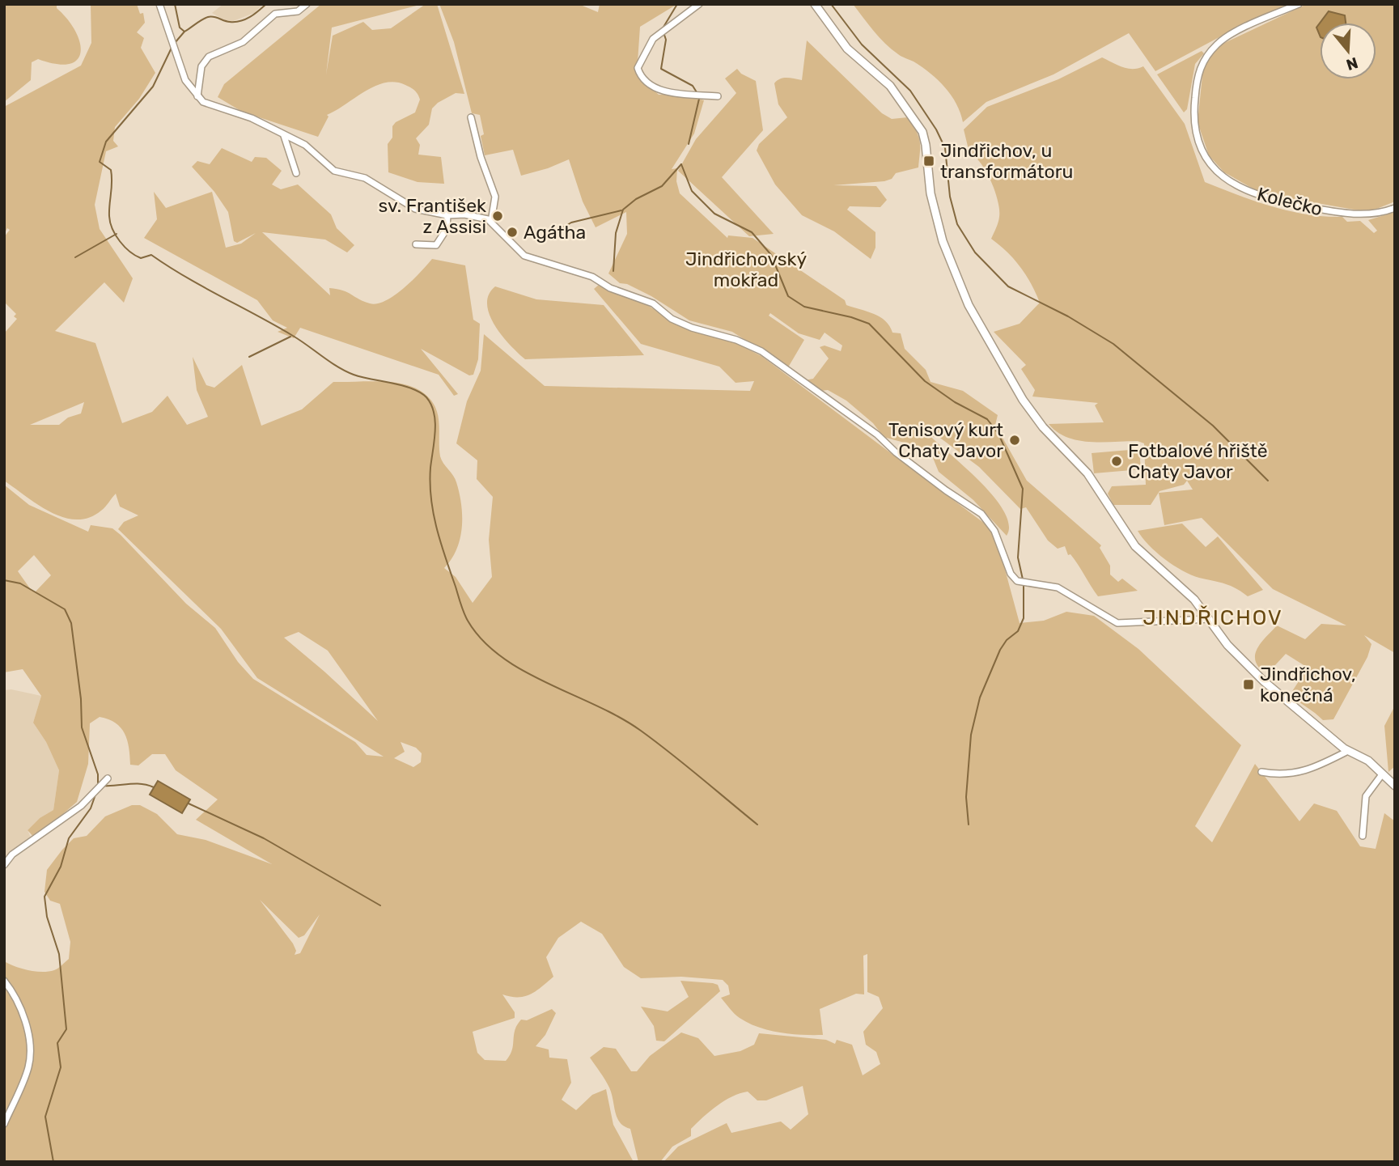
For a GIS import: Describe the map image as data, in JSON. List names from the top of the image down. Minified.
{"streets":{"street":["Kolečko"]},"districts":["JINDŘICHOV"],"parks":["Jindřichovský mokřad"],"places":{"transit":["Jindřichov, u transformátoru","Jindřichov, konečná"],"other":["sv. František z Assisi","Agátha","Tenisový kurt Chaty Javor","Fotbalové hřiště Chaty Javor"]},"north":"bottom"}
